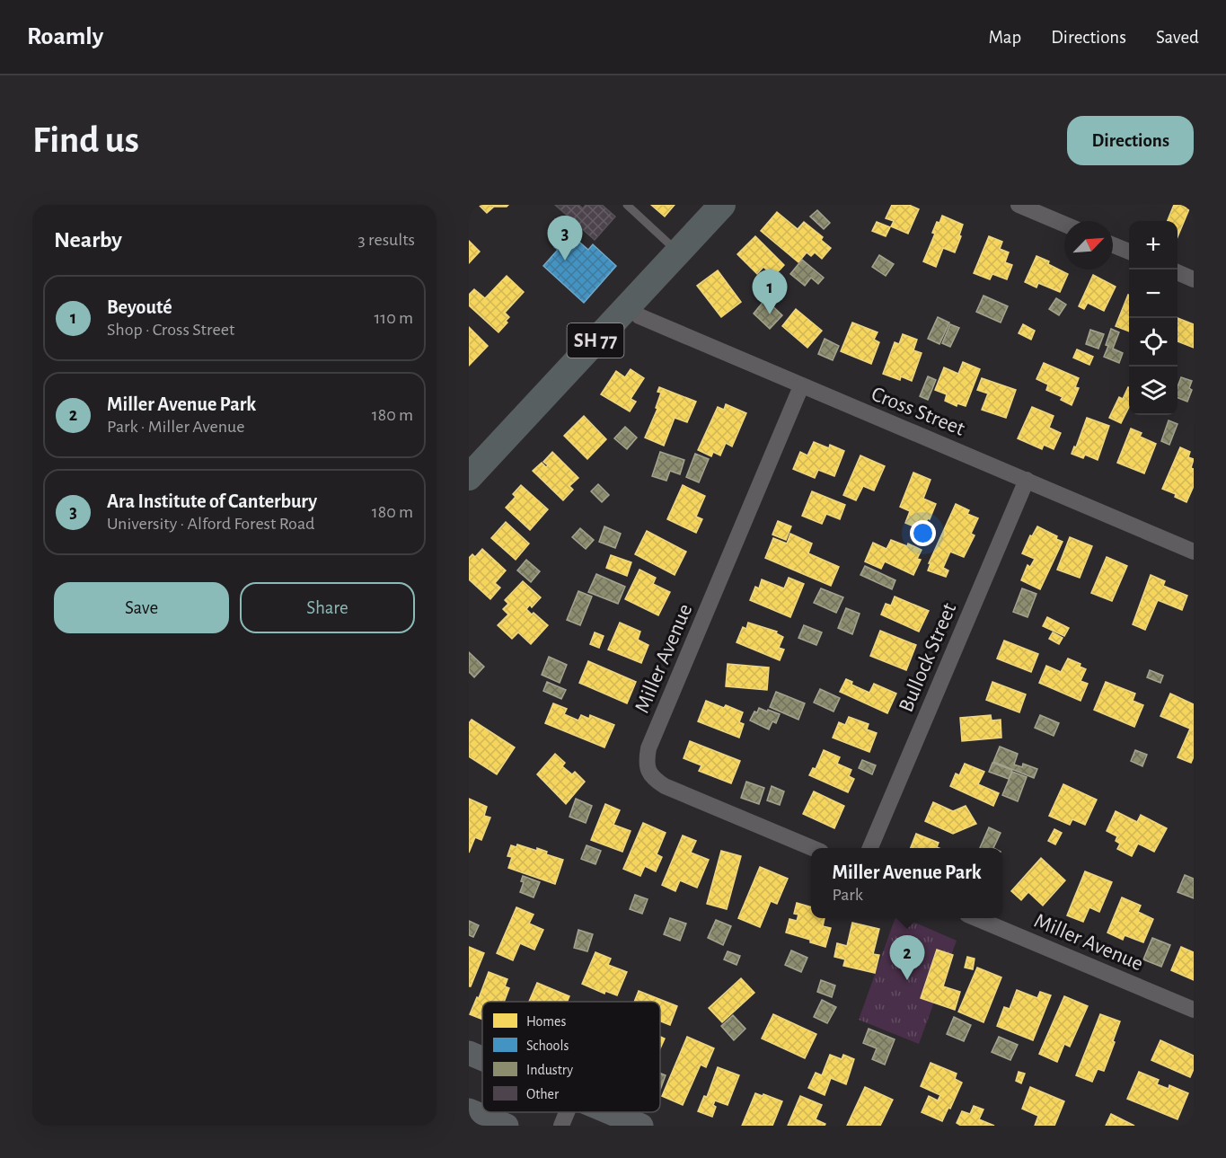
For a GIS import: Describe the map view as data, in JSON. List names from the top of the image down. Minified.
{"streets":{"main road":["SH 77"],"street":["Cross Street","Bullock Street","Miller Avenue"]},"crossings":[["SH 77","Cross Street"],["Cross Street","Bullock Street"],["Cross Street","Miller Avenue"]],"legend":["Homes","Schools","Industry","Other"],"north":"top right","page":{"header":"Roamly","nav":["Map","Directions","Saved"],"buttons":["Directions",["Save","Share"]],"title":"Find us","heading":["Nearby","3 results"],"pins":["3","1","2"],"map_buttons":["+","−"],"list":[{"mark":"1","name":"Beyouté","note":"Shop · Cross Street","value":"110 m"},{"mark":"2","name":"Miller Avenue Park","note":"Park · Miller Avenue","value":"180 m"},{"mark":"3","name":"Ara Institute of Canterbury","note":"University · Alford Forest Road","value":"180 m"}],"popup":["Miller Avenue Park","Park"]}}
